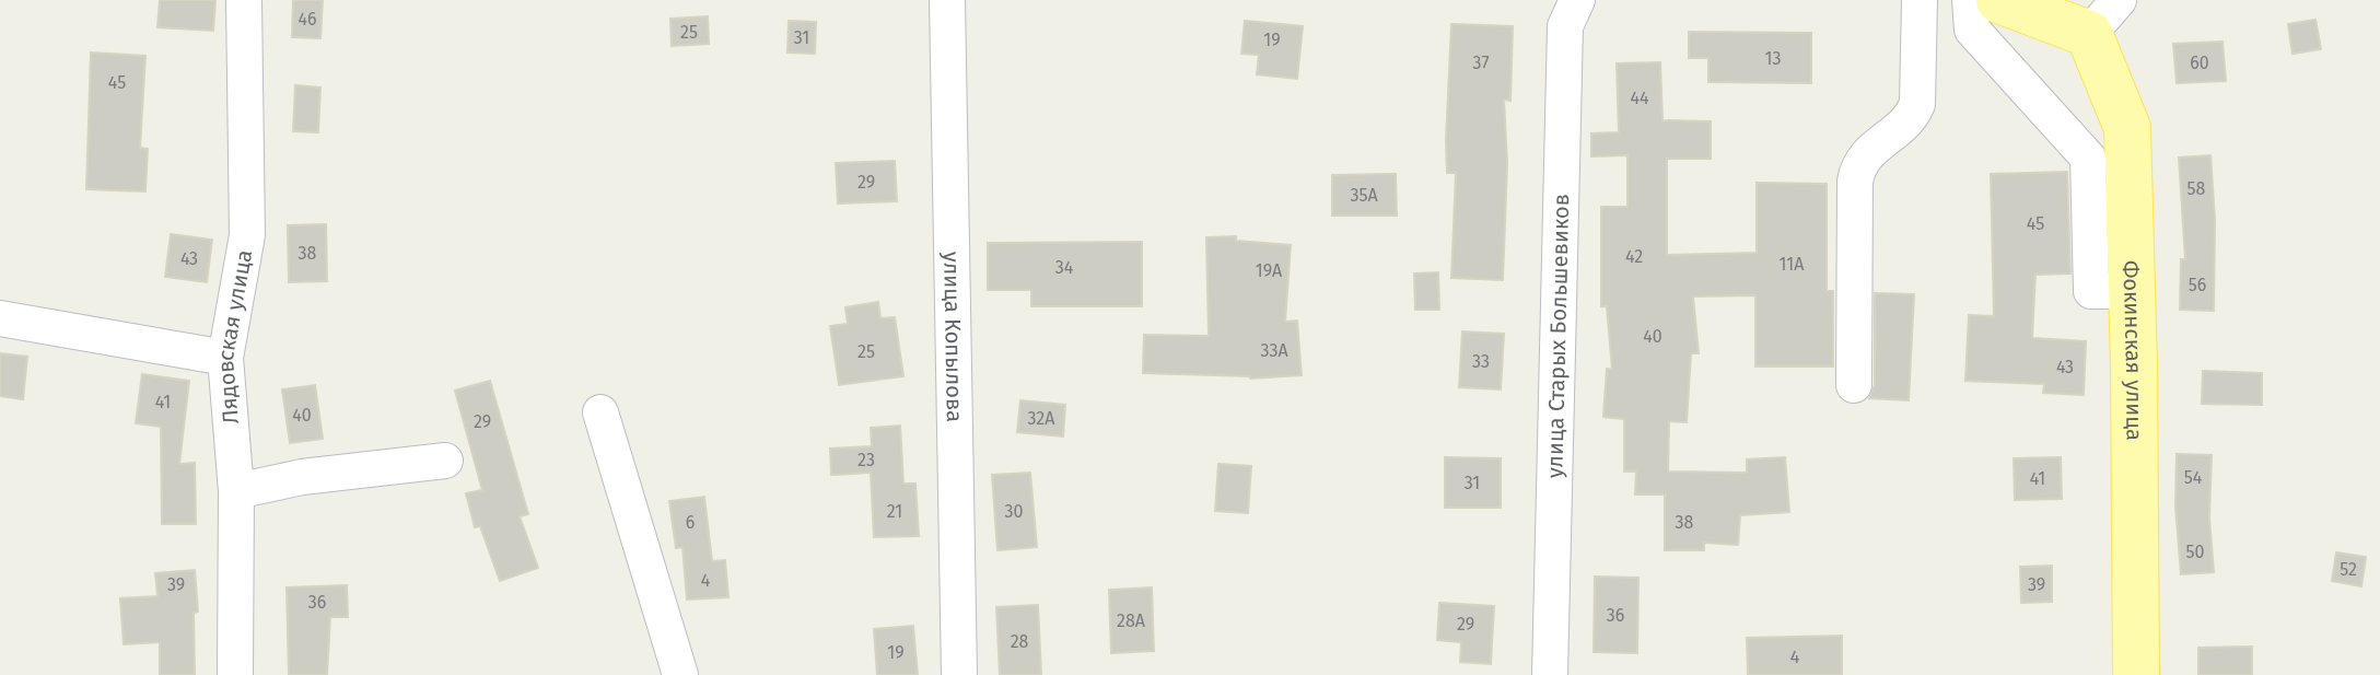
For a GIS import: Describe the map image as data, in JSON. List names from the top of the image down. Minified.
{"streets":{"main road":["Фокинская улица"],"street":["улица Старых Большевиков","Лядовская улица","улица Копылова"]},"house_numbers":["46","25","31","19","13","37","60","45","44","29","58","35А","45","38","42","43","11А","34","19А","56","40","33А","25","33","43","41","40","32А","29","23","54","41","31","21","30","6","38","50","52","4","39","39","36","36","28А","29","28","19","4"]}
